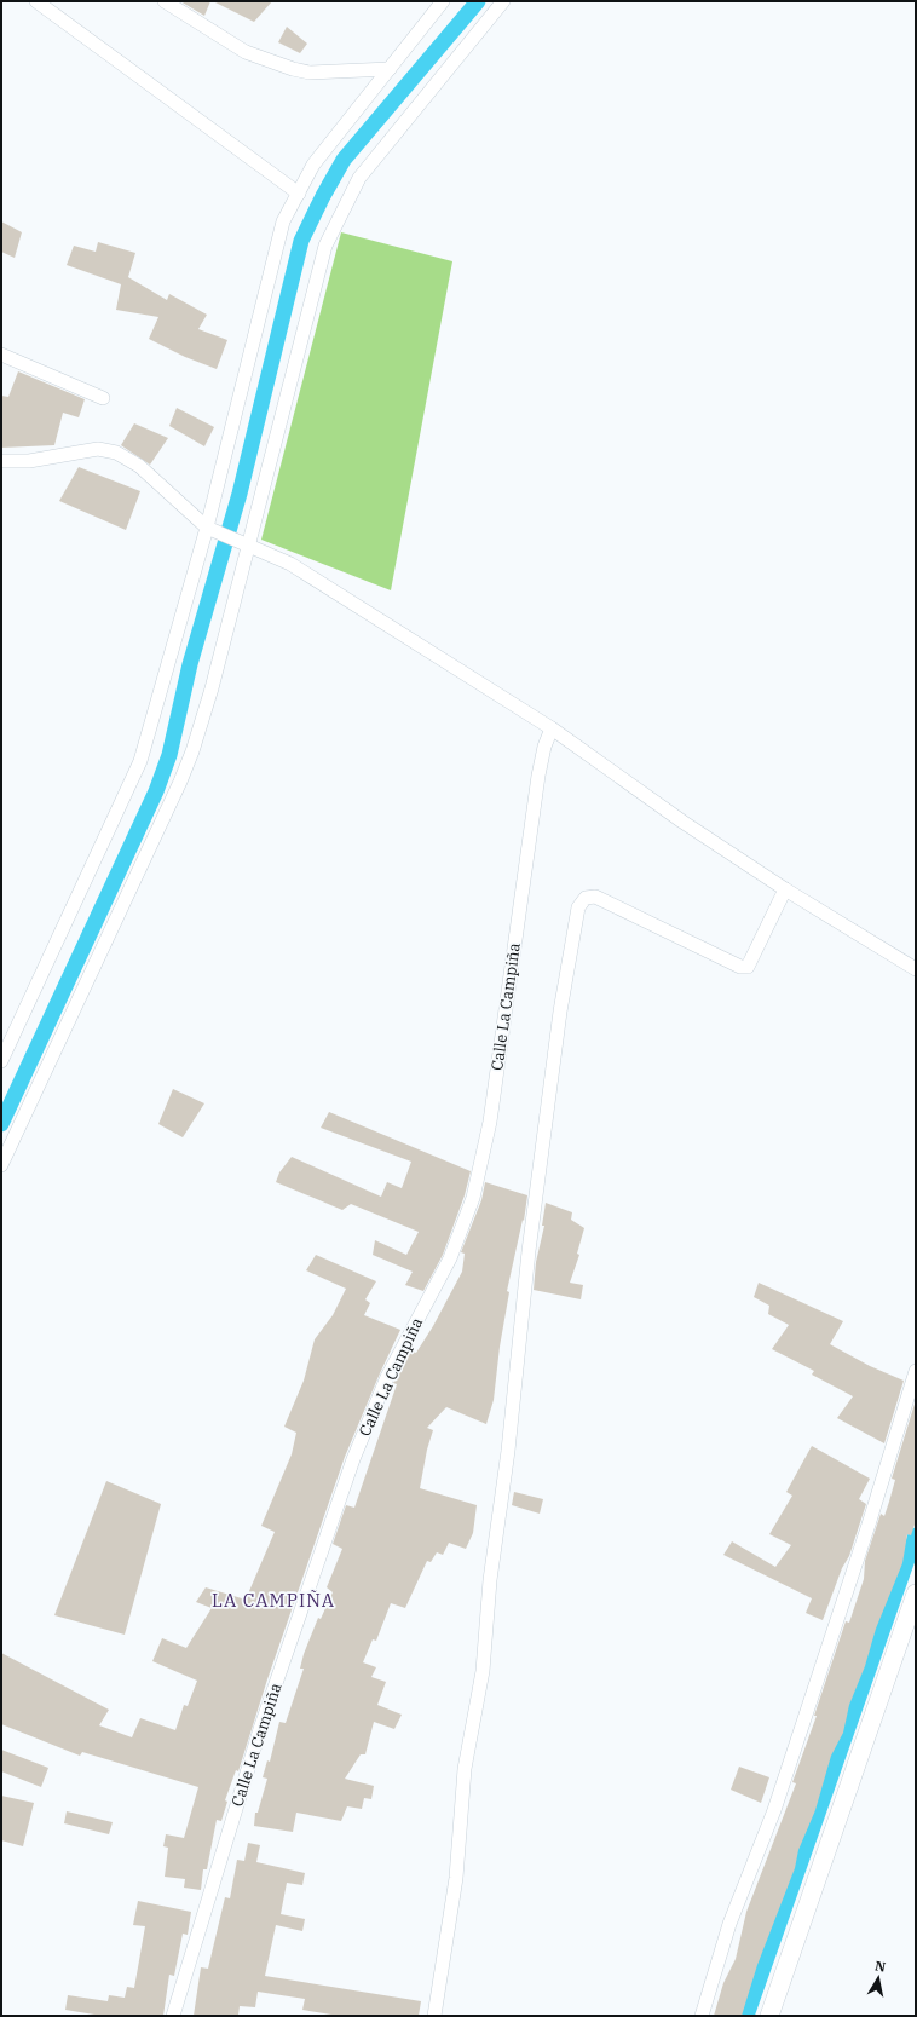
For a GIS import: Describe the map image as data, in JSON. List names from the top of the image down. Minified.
{"streets":{"street":["Calle La Campiña"]},"districts":["LA CAMPIÑA"],"north":"top"}
